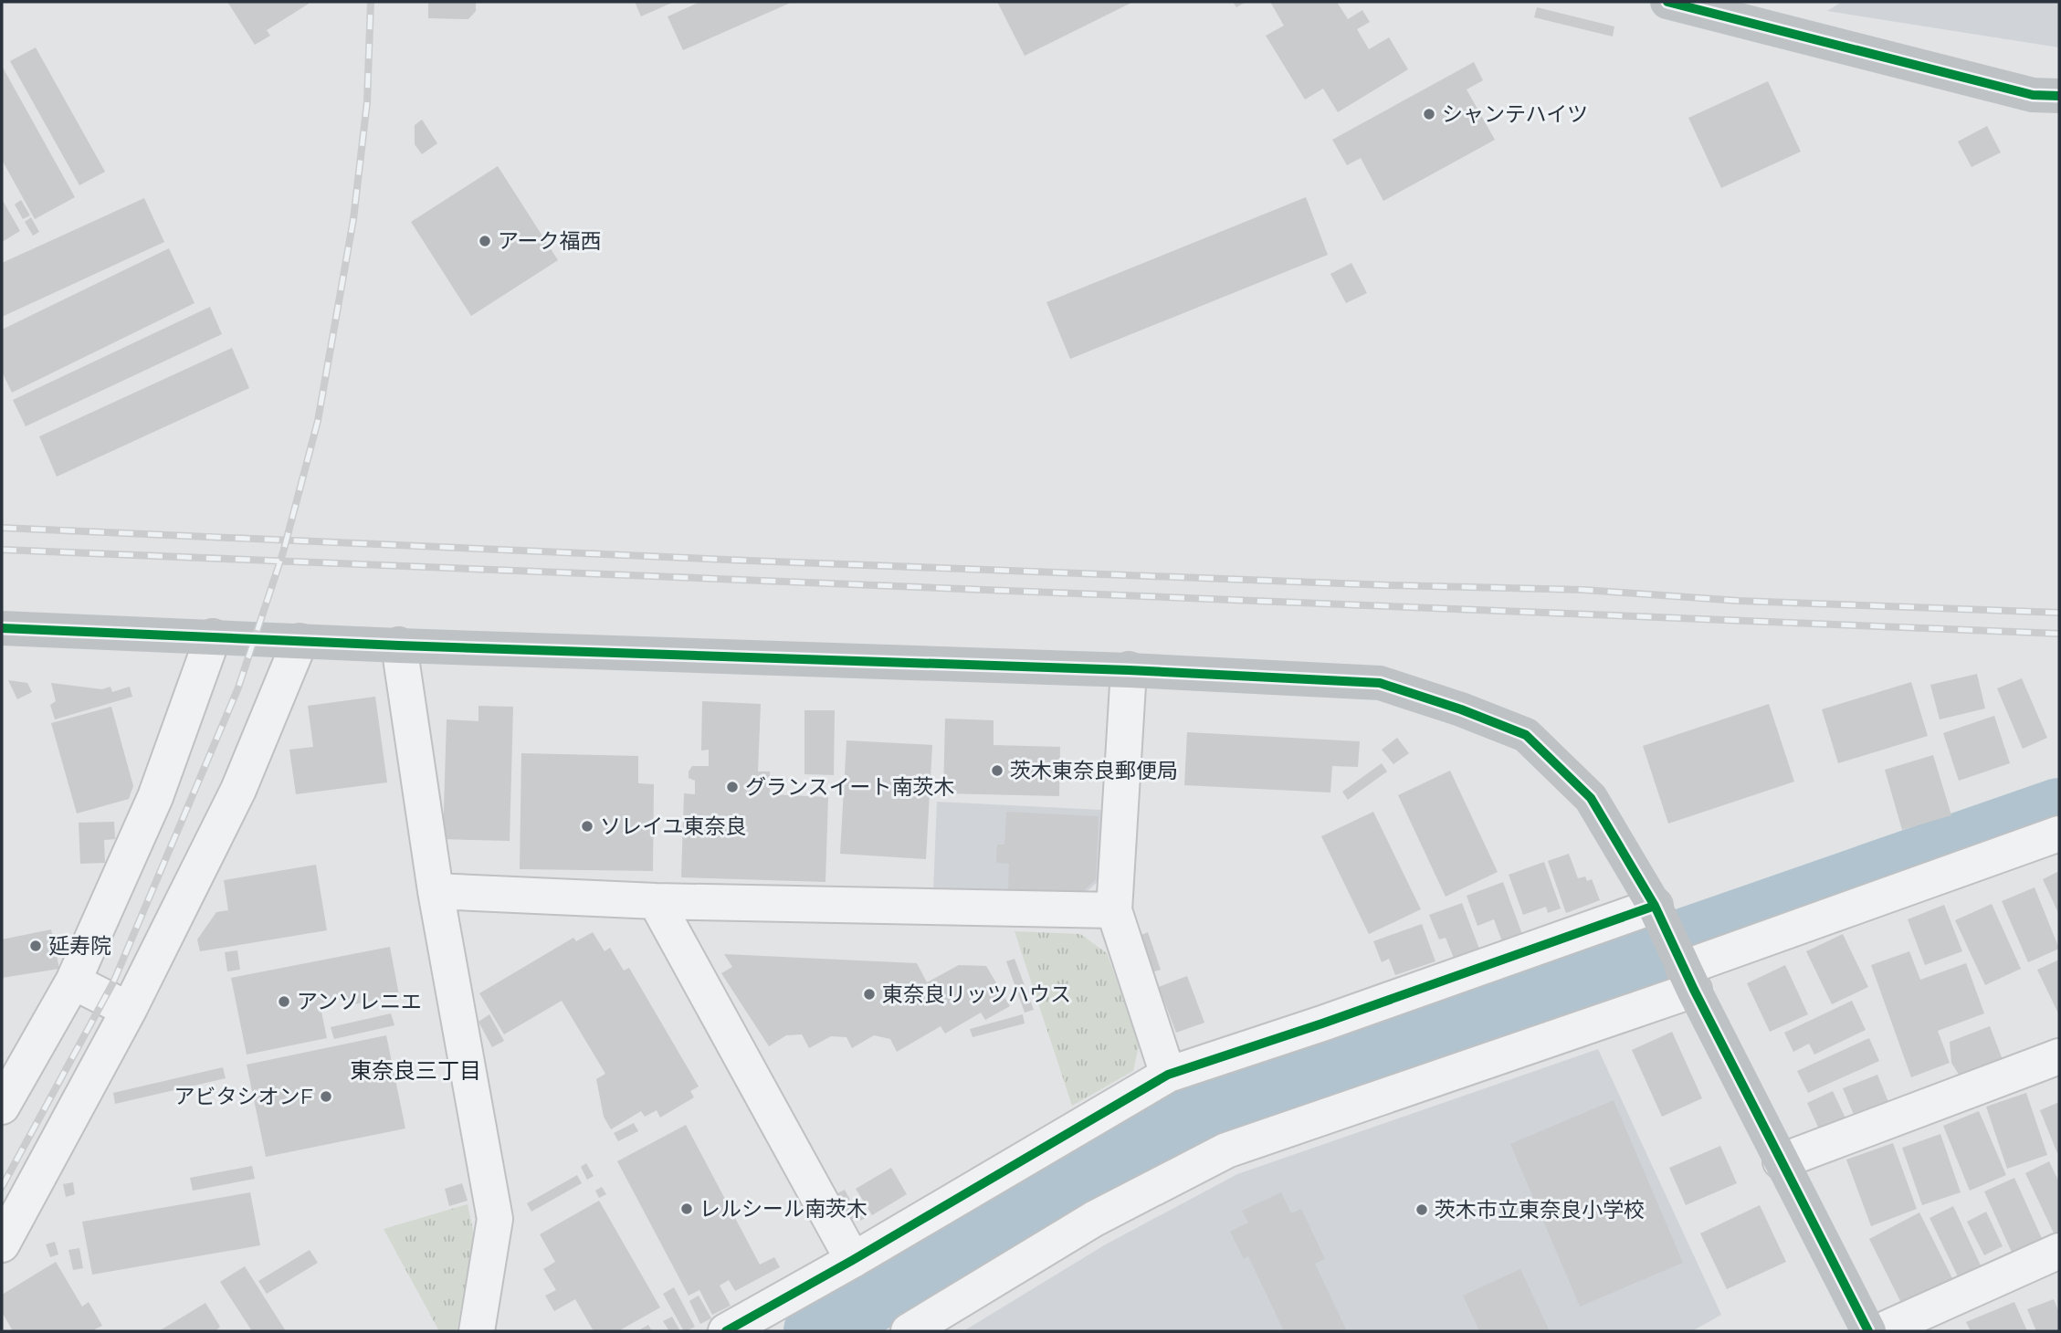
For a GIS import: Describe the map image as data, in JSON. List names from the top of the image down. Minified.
{"districts":["東奈良三丁目"],"places":["シャンテハイツ","アーク福西","茨木東奈良郵便局","グランスイート南茨木","ソレイユ東奈良","延寿院","東奈良リッツハウス","アンソレニエ","アビタシオンF","レルシール南茨木","茨木市立東奈良小学校"]}
